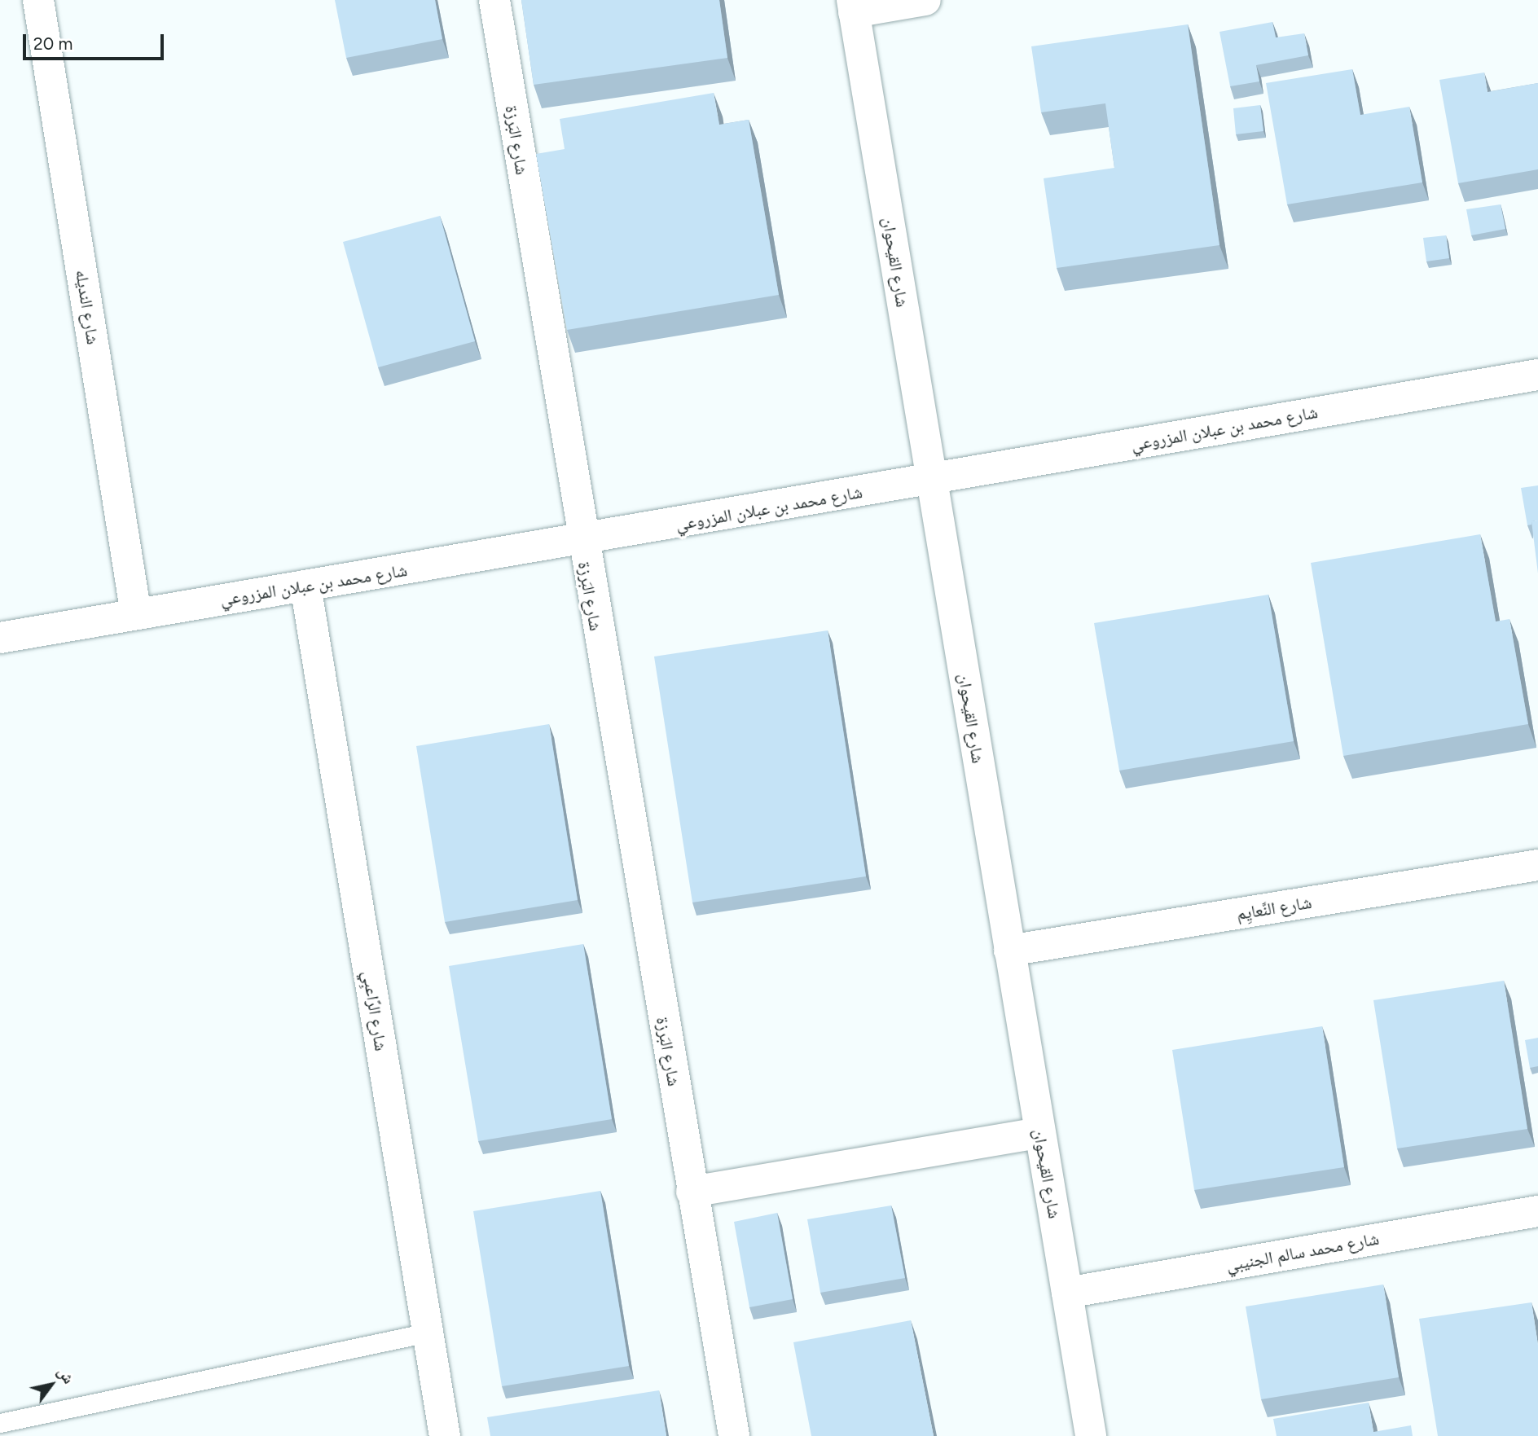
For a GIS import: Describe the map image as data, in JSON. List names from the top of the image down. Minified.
{"streets":{"street":["شارع البَرزة","شارع القيحوان","شارع النديله","شارع محمد بن عبلان المزروعي","شارع النَّعايِم","شارع الرَّاعبِي","شارع محمد سالم الجنيبي"]},"crossings":[["شارع البَرزة","شارع محمد بن عبلان المزروعي"],["شارع القيحوان","شارع محمد بن عبلان المزروعي"],["شارع القيحوان","شارع النَّعايِم"],["شارع القيحوان","شارع محمد سالم الجنيبي"],["شارع النديله","شارع محمد بن عبلان المزروعي"],["شارع محمد بن عبلان المزروعي","شارع الرَّاعبِي"]],"scale_bar":"20 m","north":"top right"}
